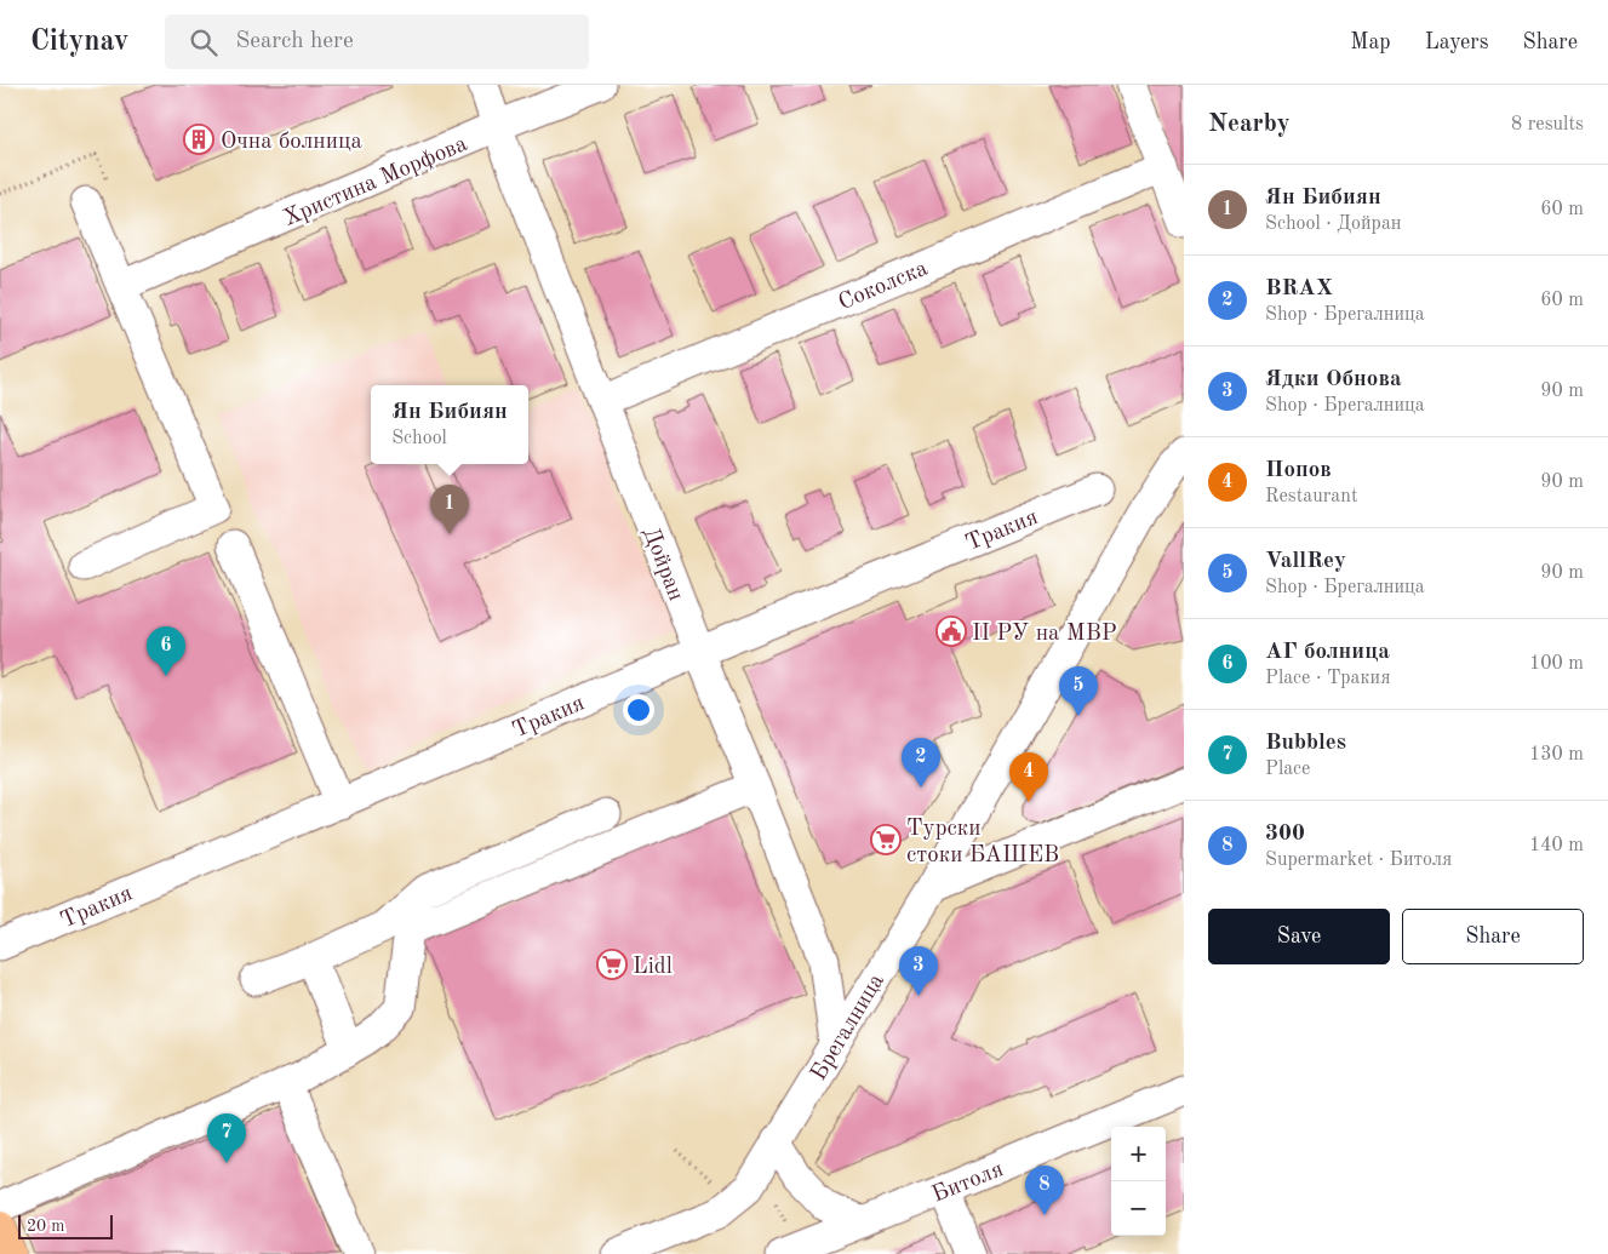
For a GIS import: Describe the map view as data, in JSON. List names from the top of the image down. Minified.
{"streets":{"street":["Христина Морфова","Соколска","Тракия","Дойран","Брегалница","Битоля"]},"crossings":[["Христина Морфова","Дойран"],["Соколска","Дойран"],["Тракия","Дойран"],["Дойран","Брегалница"]],"places":{"building":["Очна болница"],"public building":["II РУ на МВР"],"supermarket":["Турски стоки БАШЕВ","Lidl"]},"scale_bar":"20 m","page":{"header":"Citynav","search":"Search here","nav":["Map","Layers","Share"],"heading":["Nearby","8 results"],"list":[{"mark":"1","name":"Ян Бибиян","note":"School · Дойран","value":"60 m"},{"mark":"2","name":"BRAX","note":"Shop · Брегалница","value":"60 m"},{"mark":"3","name":"Ядки Обнова","note":"Shop · Брегалница","value":"90 m"},{"mark":"4","name":"Попов","note":"Restaurant","value":"90 m"},{"mark":"5","name":"VallRey","note":"Shop · Брегалница","value":"90 m"},{"mark":"6","name":"АГ болница","note":"Place · Тракия","value":"100 m"},{"mark":"7","name":"Bubbles","note":"Place","value":"130 m"},{"mark":"8","name":"300","note":"Supermarket · Битоля","value":"140 m"}],"popup":["Ян Бибиян","School"],"pins":["1","6","5","2","4","3","7","8"],"buttons":["Save","Share"],"map_buttons":["+","−"],"scale":"20 m"}}
